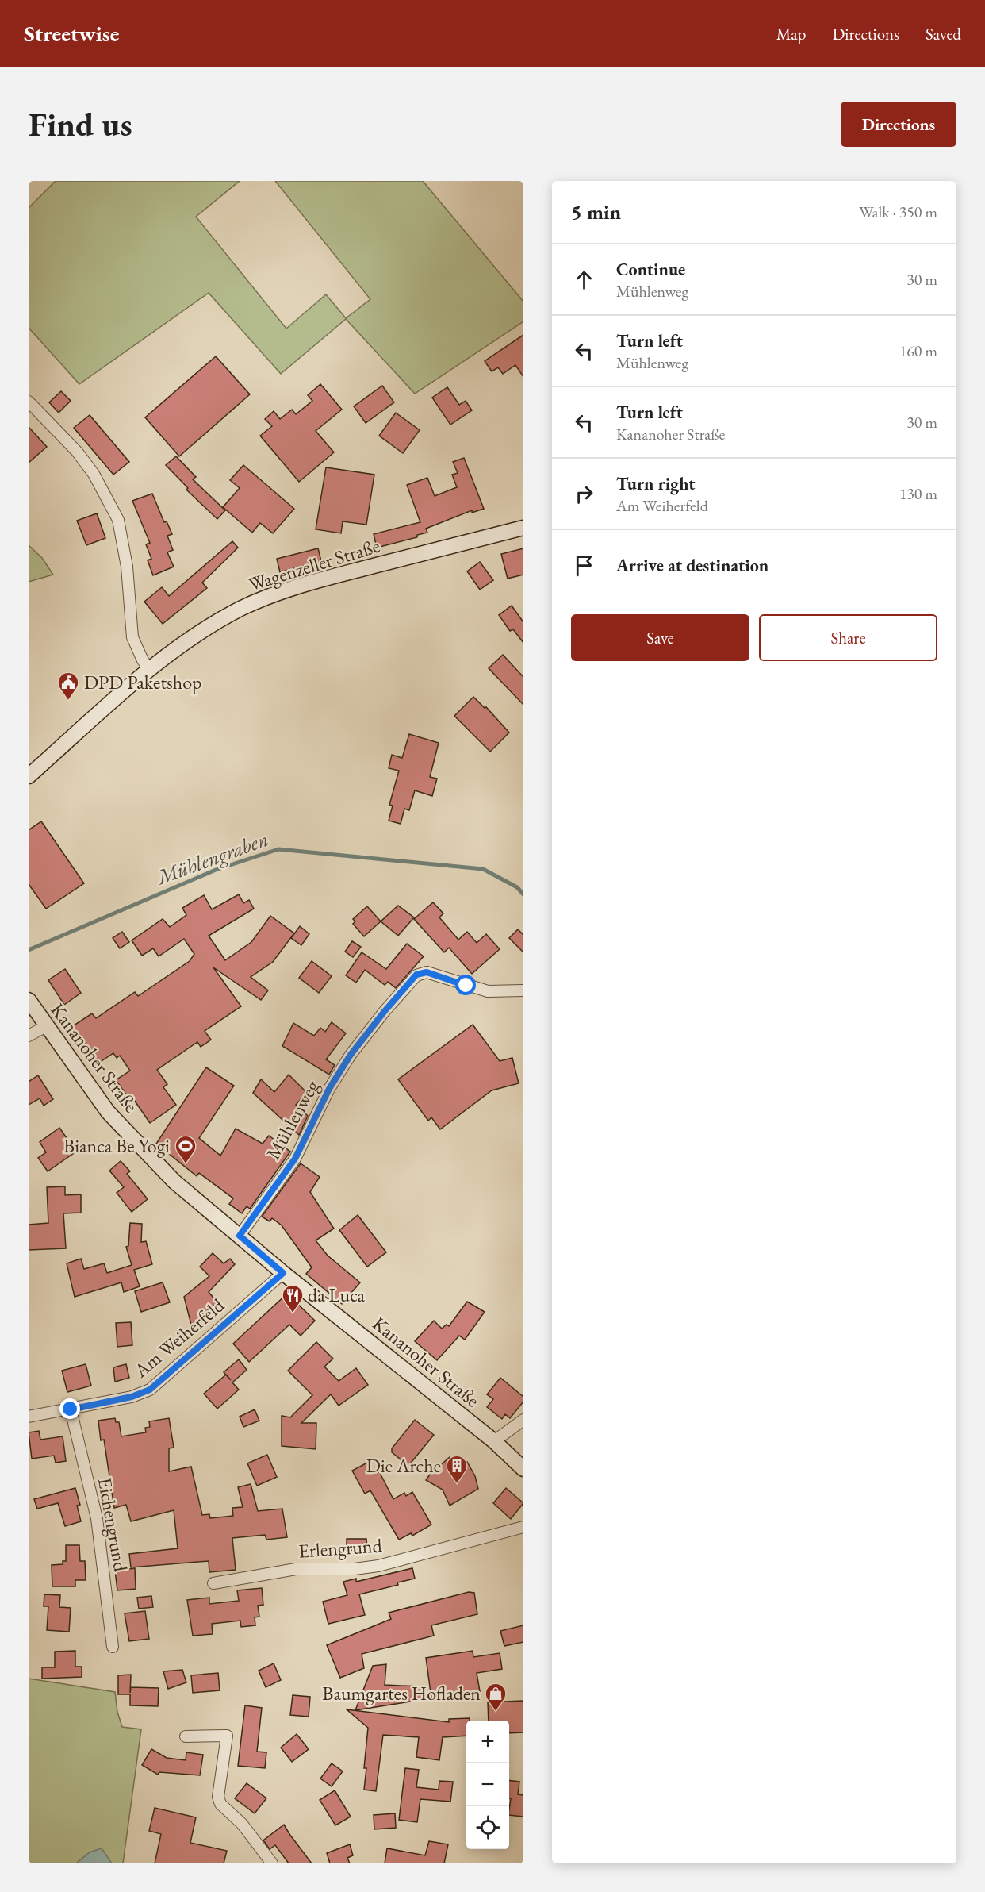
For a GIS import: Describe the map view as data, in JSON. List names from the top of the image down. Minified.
{"streets":{"street":["Wagenzeller Straße","Kananoher Straße","Mühlenweg","Am Weiherfeld","Eichengrund","Erlengrund"]},"crossings":[["Kananoher Straße","Mühlenweg"],["Kananoher Straße","Am Weiherfeld"],["Am Weiherfeld","Eichengrund"]],"water":["Mühlengraben"],"places":{"public building":["DPD Paketshop"],"sports":["Bianca Be Yogi"],"restaurant":["da Luca"],"building":["Die Arche"],"shop":["Baumgartes Hofladen"]},"page":{"header":"Streetwise","nav":["Map","Directions","Saved"],"buttons":["Directions",["Save","Share"]],"title":"Find us","heading":["5 min","Walk · 350 m"],"list":[["Continue","Mühlenweg","30 m"],["Turn left","Mühlenweg","160 m"],["Turn left","Kananoher Straße","30 m"],["Turn right","Am Weiherfeld","130 m"],"Arrive at destination"],"map_buttons":["+","−"]}}
